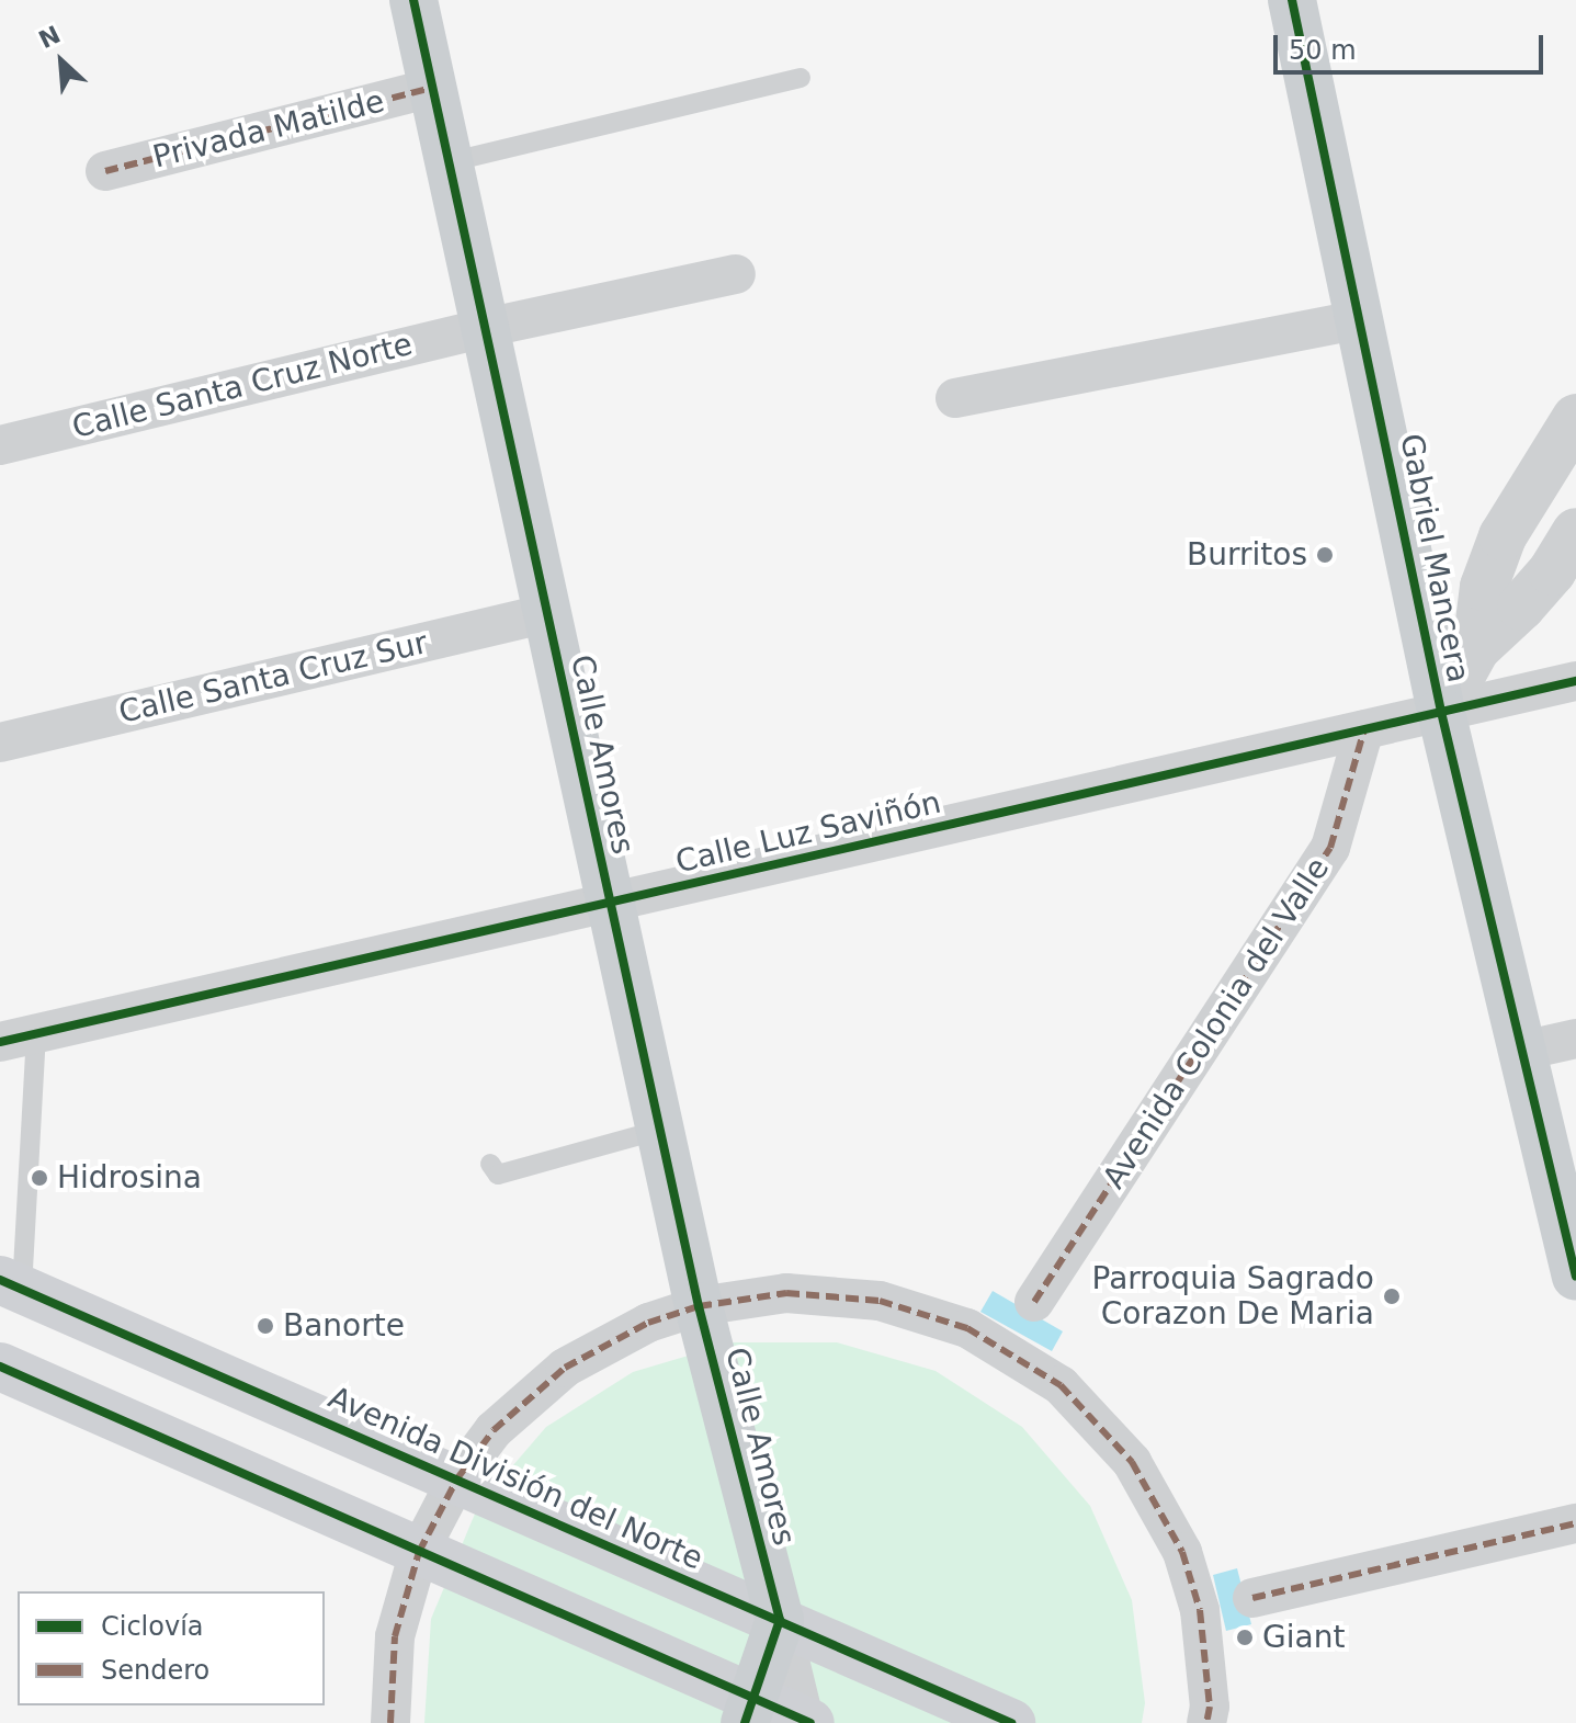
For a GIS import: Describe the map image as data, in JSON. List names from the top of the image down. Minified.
{"streets":{"main road":["Gabriel Mancera","Calle Amores","Avenida División del Norte"],"street":["Privada Matilde","Calle Santa Cruz Norte","Calle Santa Cruz Sur","Calle Luz Saviñón","Avenida Colonia del Valle"]},"crossings":[["Privada Matilde","Calle Amores"],["Calle Santa Cruz Norte","Calle Amores"],["Gabriel Mancera","Calle Luz Saviñón"],["Calle Santa Cruz Sur","Calle Amores"],["Calle Amores","Calle Luz Saviñón"],["Calle Amores","Avenida División del Norte"],["Calle Luz Saviñón","Avenida Colonia del Valle"]],"places":["Burritos","Hidrosina","Parroquia Sagrado Corazon De Maria","Banorte","Giant"],"legend":["Ciclovía","Sendero"],"scale_bar":"50 m","north":"top left"}
